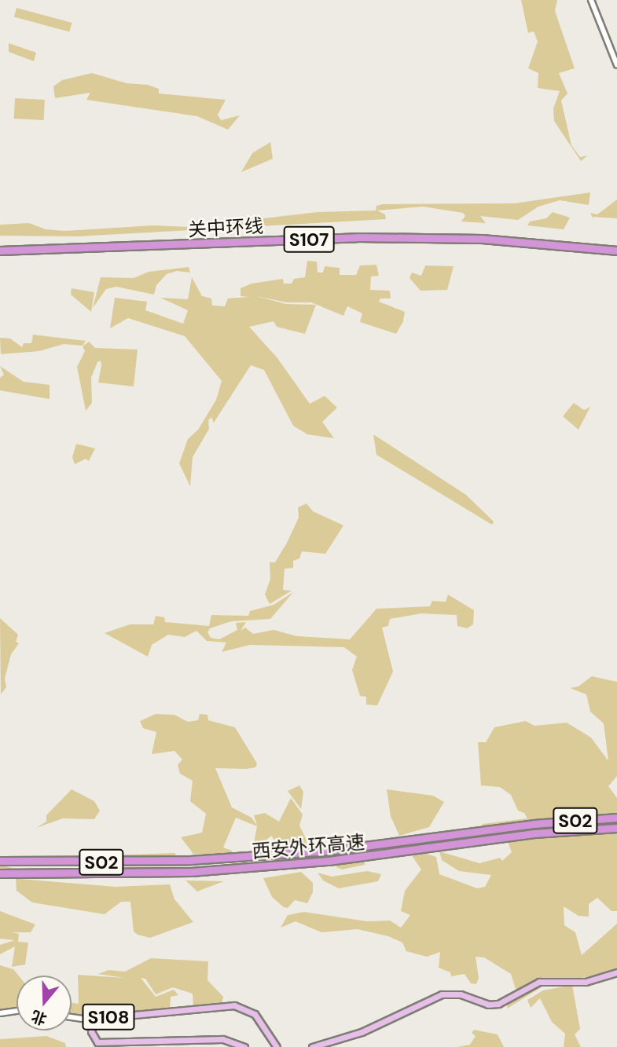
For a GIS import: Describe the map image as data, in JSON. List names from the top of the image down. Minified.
{"streets":{"highway":["关中环线","S107","S02","西安外环高速"],"main road":["S108"]},"north":"bottom"}
